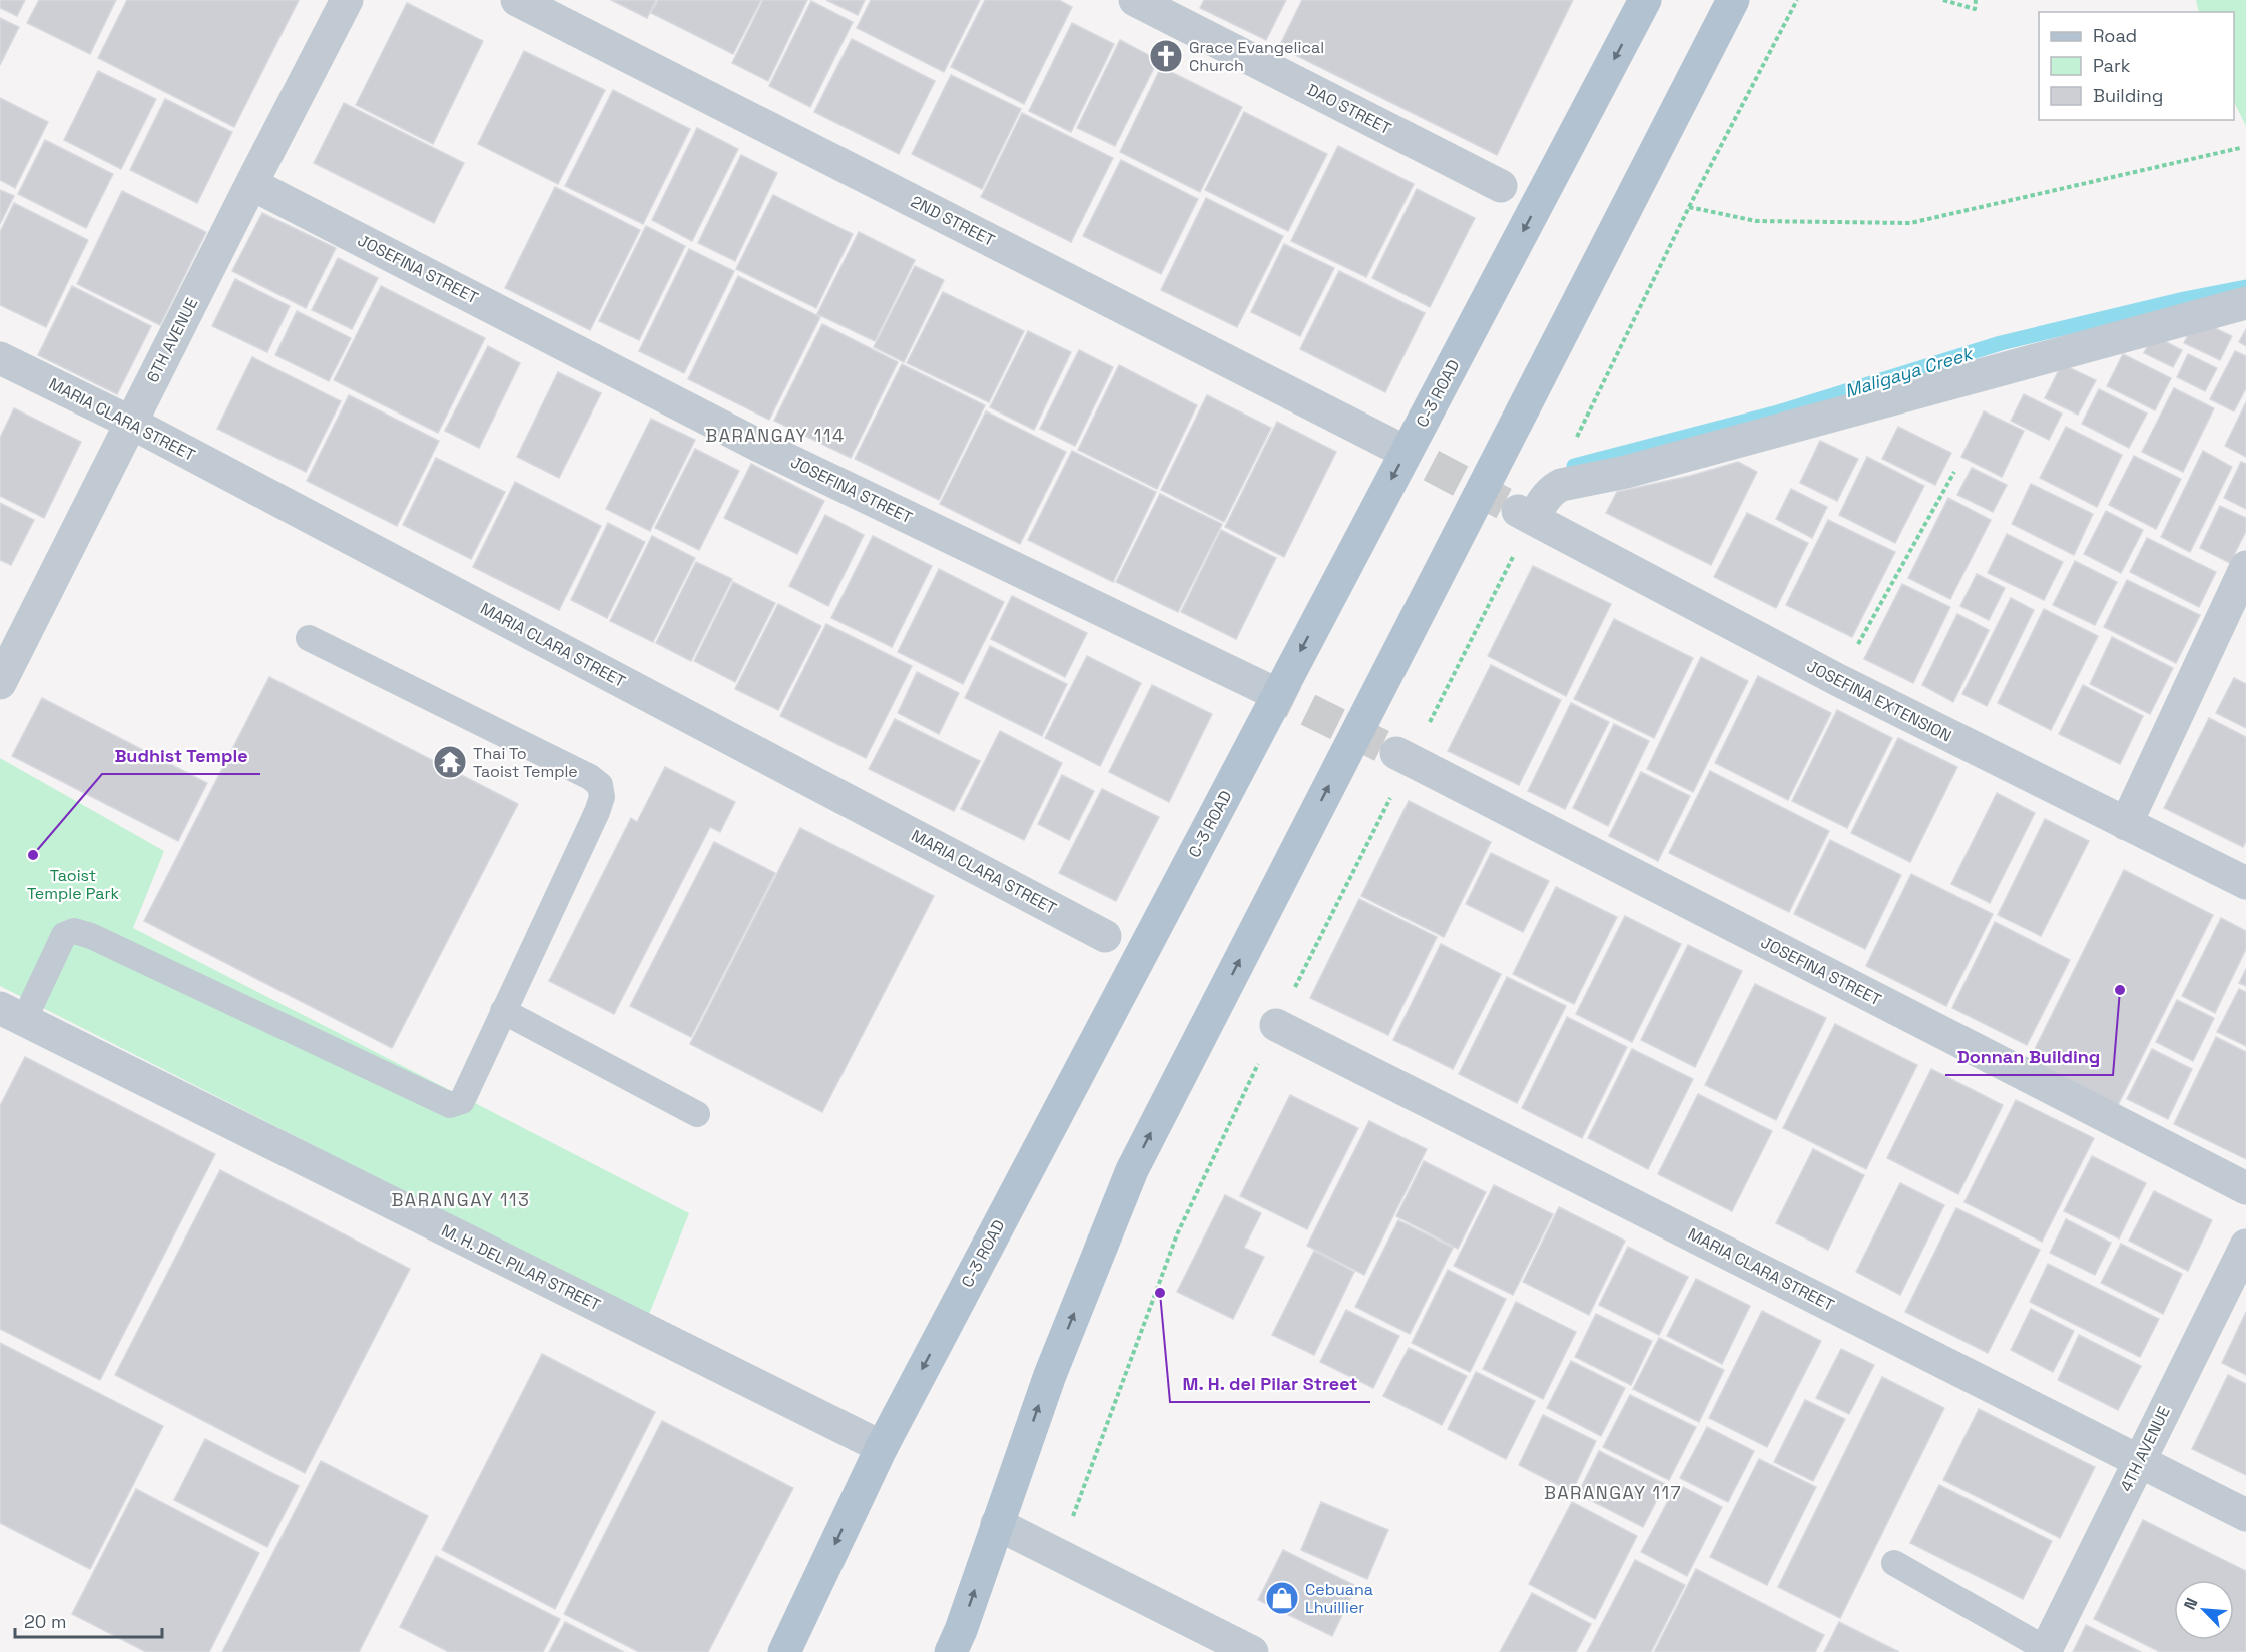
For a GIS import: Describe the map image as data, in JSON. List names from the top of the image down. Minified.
{"streets":{"main road":["C-3 ROAD"],"street":["DAO STREET","2ND STREET","JOSEFINA STREET","6TH AVENUE","MARIA CLARA STREET","JOSEFINA EXTENSION","M. H. DEL PILAR STREET","4TH AVENUE"]},"crossings":[["JOSEFINA STREET","6TH AVENUE"],["6TH AVENUE","MARIA CLARA STREET"],["C-3 ROAD","M. H. DEL PILAR STREET"],["MARIA CLARA STREET","4TH AVENUE"]],"districts":["BARANGAY 114","BARANGAY 113","BARANGAY 117"],"water":["Maligaya Creek"],"parks":["Taoist Temple Park"],"places":{"church":["Grace Evangelical Church"],"temple":["Thai To Taoist Temple"],"other":["Budhist Temple","Donnan Building","M. H. del Pilar Street"],"shop":["Cebuana Lhuillier"]},"legend":["Road","Park","Building"],"scale_bar":"20 m","north":"top left"}
